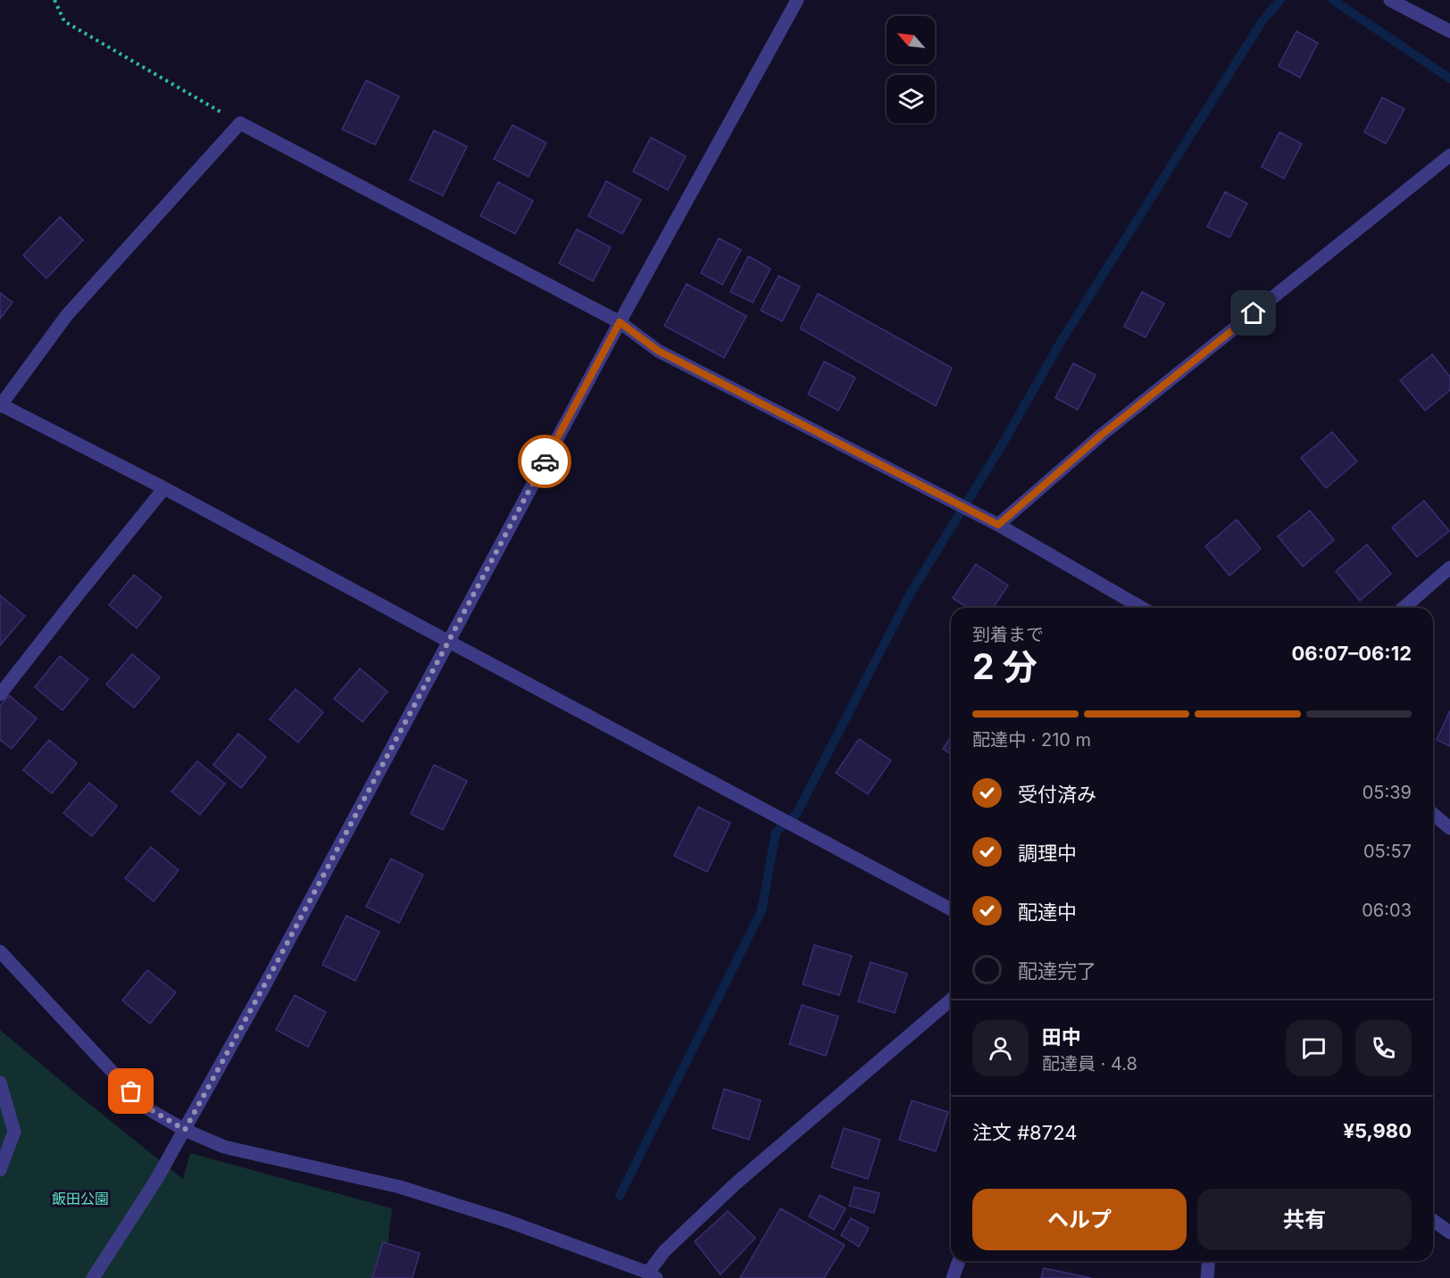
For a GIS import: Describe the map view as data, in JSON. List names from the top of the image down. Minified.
{"parks":["飯田公園"],"north":"top left","page":{"heading":["2 分","到着まで","06:07–06:12"],"panel":["田中","配達員 · 4.8","注文 #8724","¥5,980"],"bar":"配達中 · 210 m","list":[["受付済み","05:39"],["調理中","05:57"],["配達中","06:03"],"配達完了"],"buttons":["ヘルプ","共有"]}}
